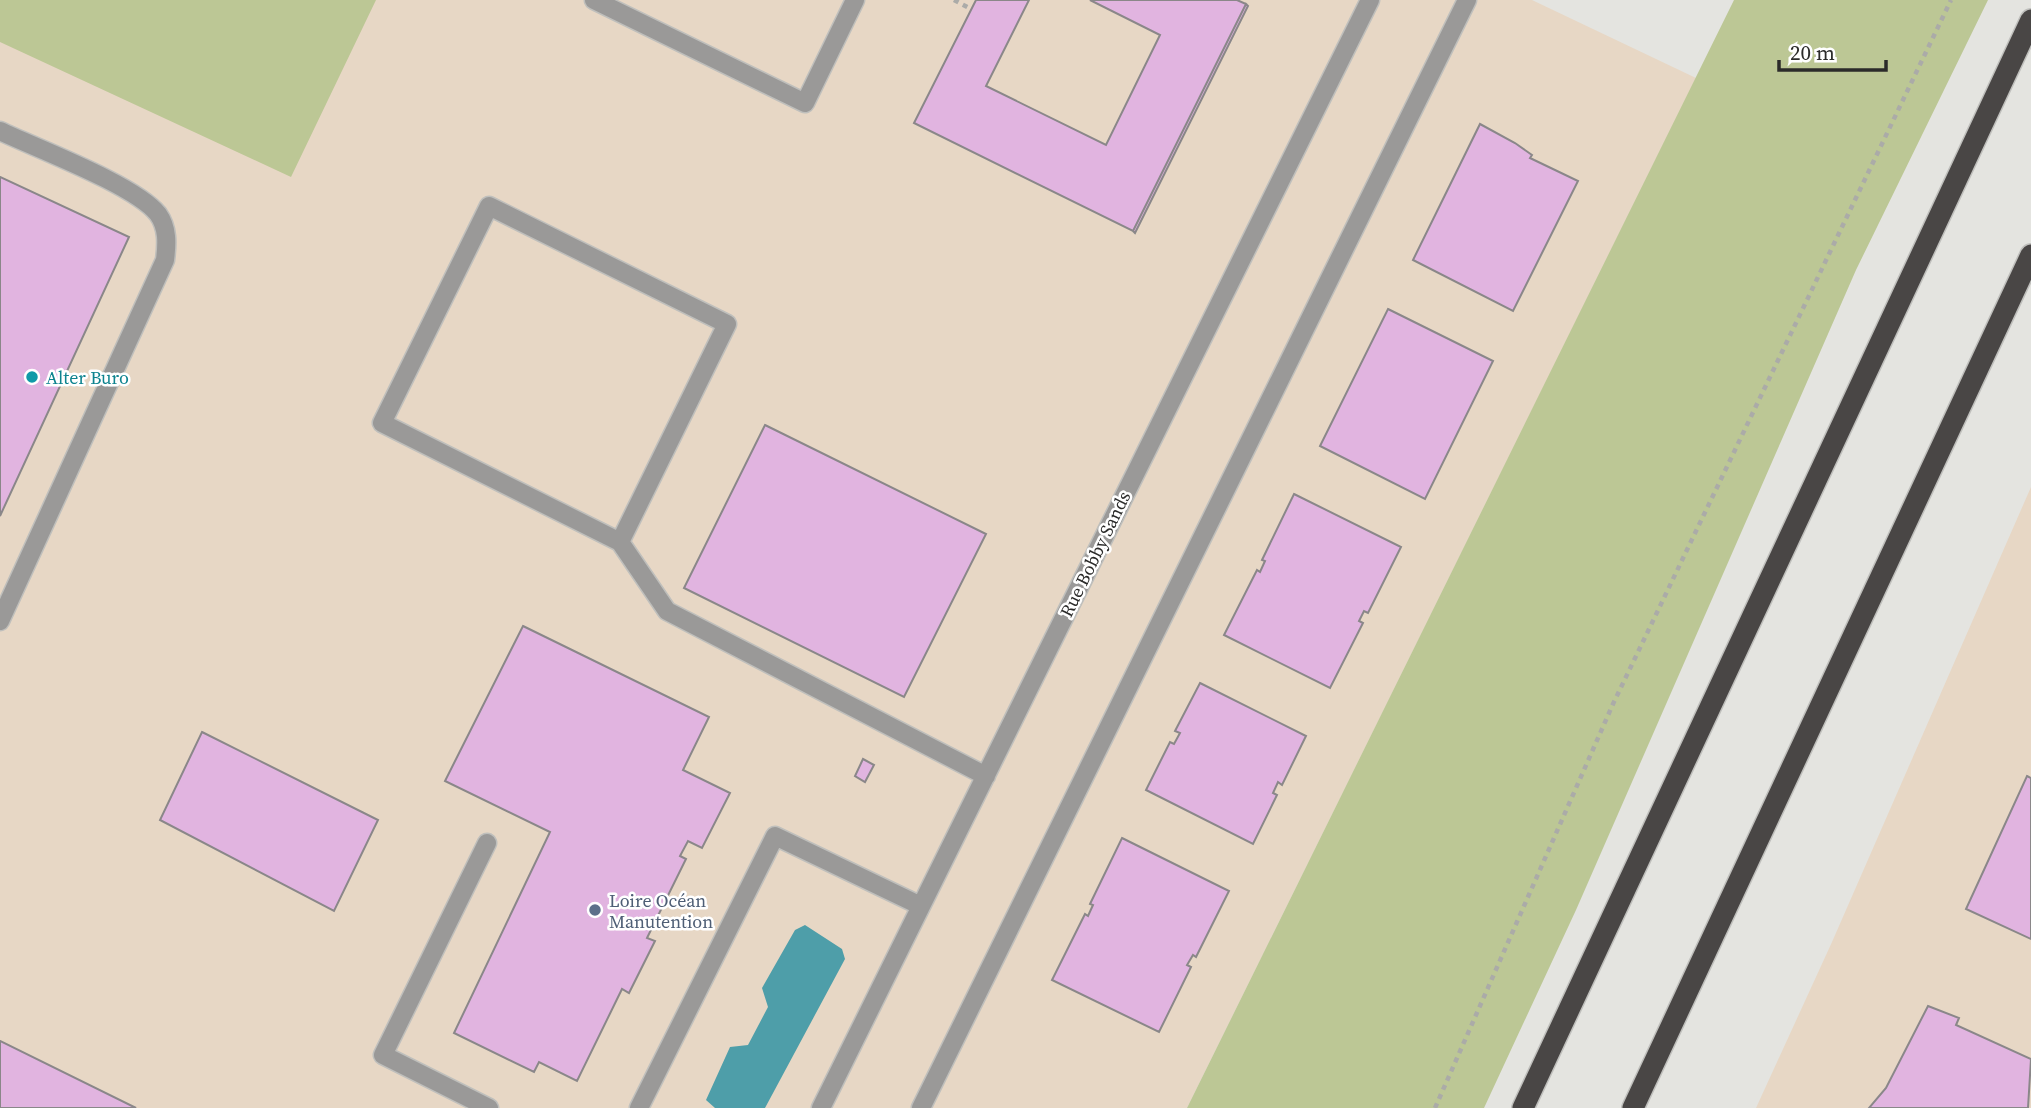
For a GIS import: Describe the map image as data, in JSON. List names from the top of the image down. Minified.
{"streets":{"street":["Rue Bobby Sands"]},"places":["Alter Buro","Loire Océan Manutention"],"scale_bar":"20 m"}
